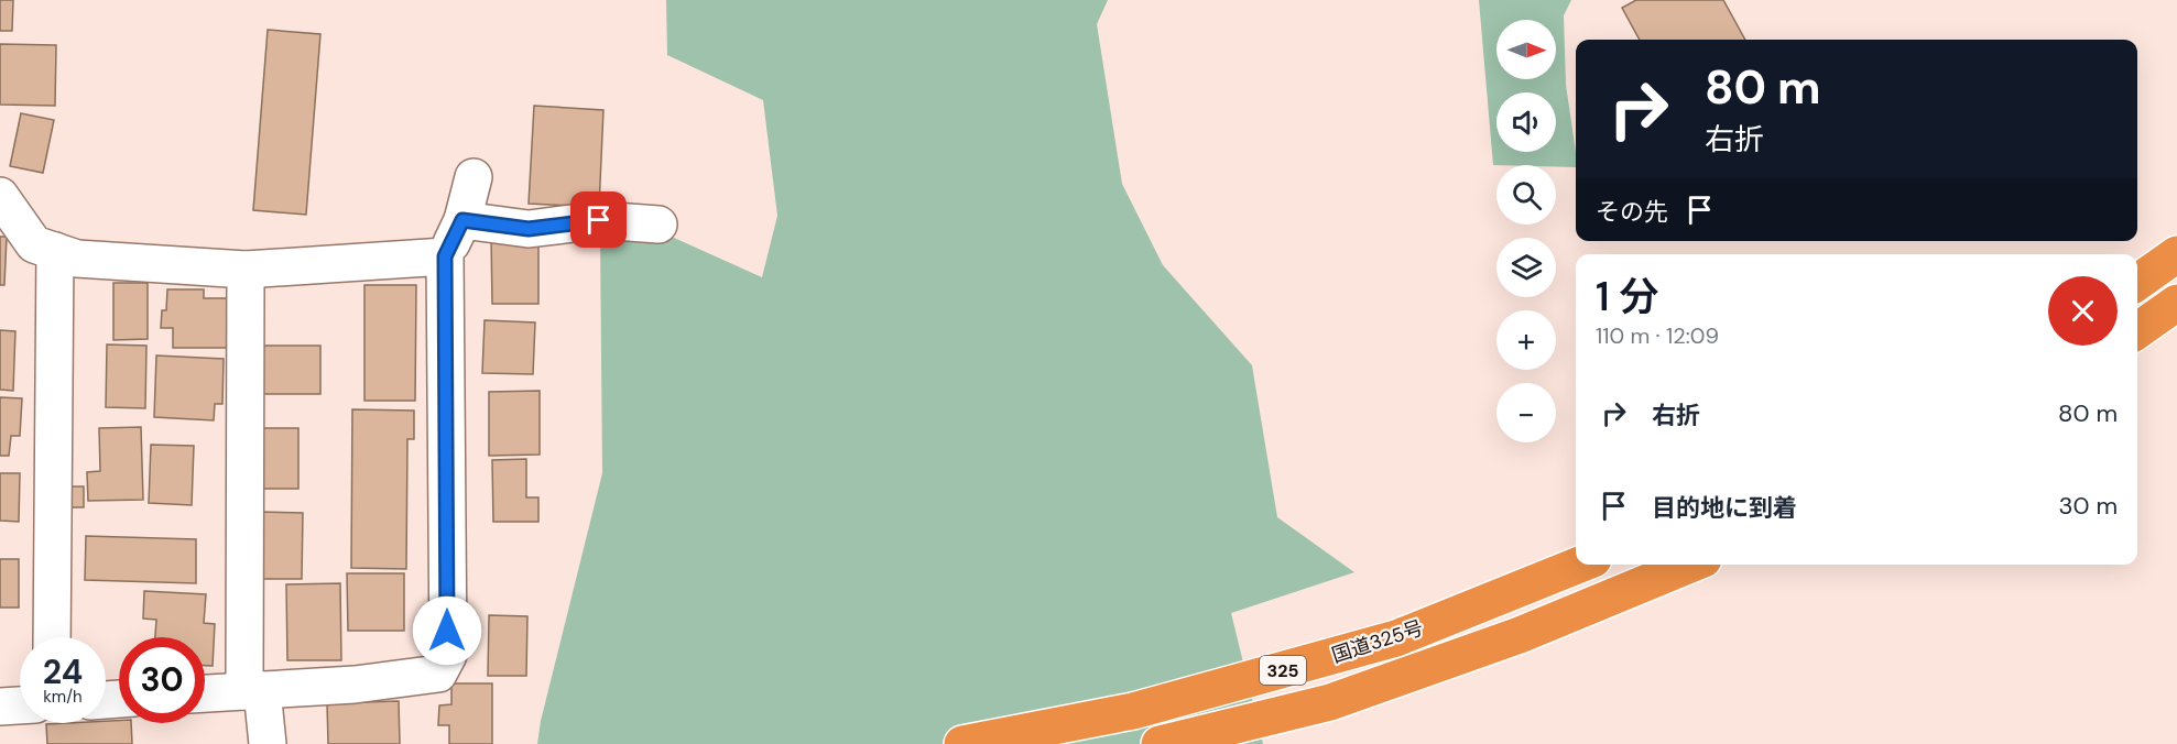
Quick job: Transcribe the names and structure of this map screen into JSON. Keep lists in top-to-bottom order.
{
  "streets": {
    "highway": ["国道325号", "325"]
  },
  "north": "right",
  "page": {
    "map_buttons": ["+", "−"],
    "turn": ["80 m", "右折"],
    "then": "その先",
    "heading": ["1 分", "110 m · 12:09"],
    "list": [
      {
        "name": "右折",
        "value": "80 m"
      },
      {
        "name": "目的地に到着",
        "value": "30 m"
      }
    ],
    "speed": "24 km/h",
    "limit": "30"
  }
}
